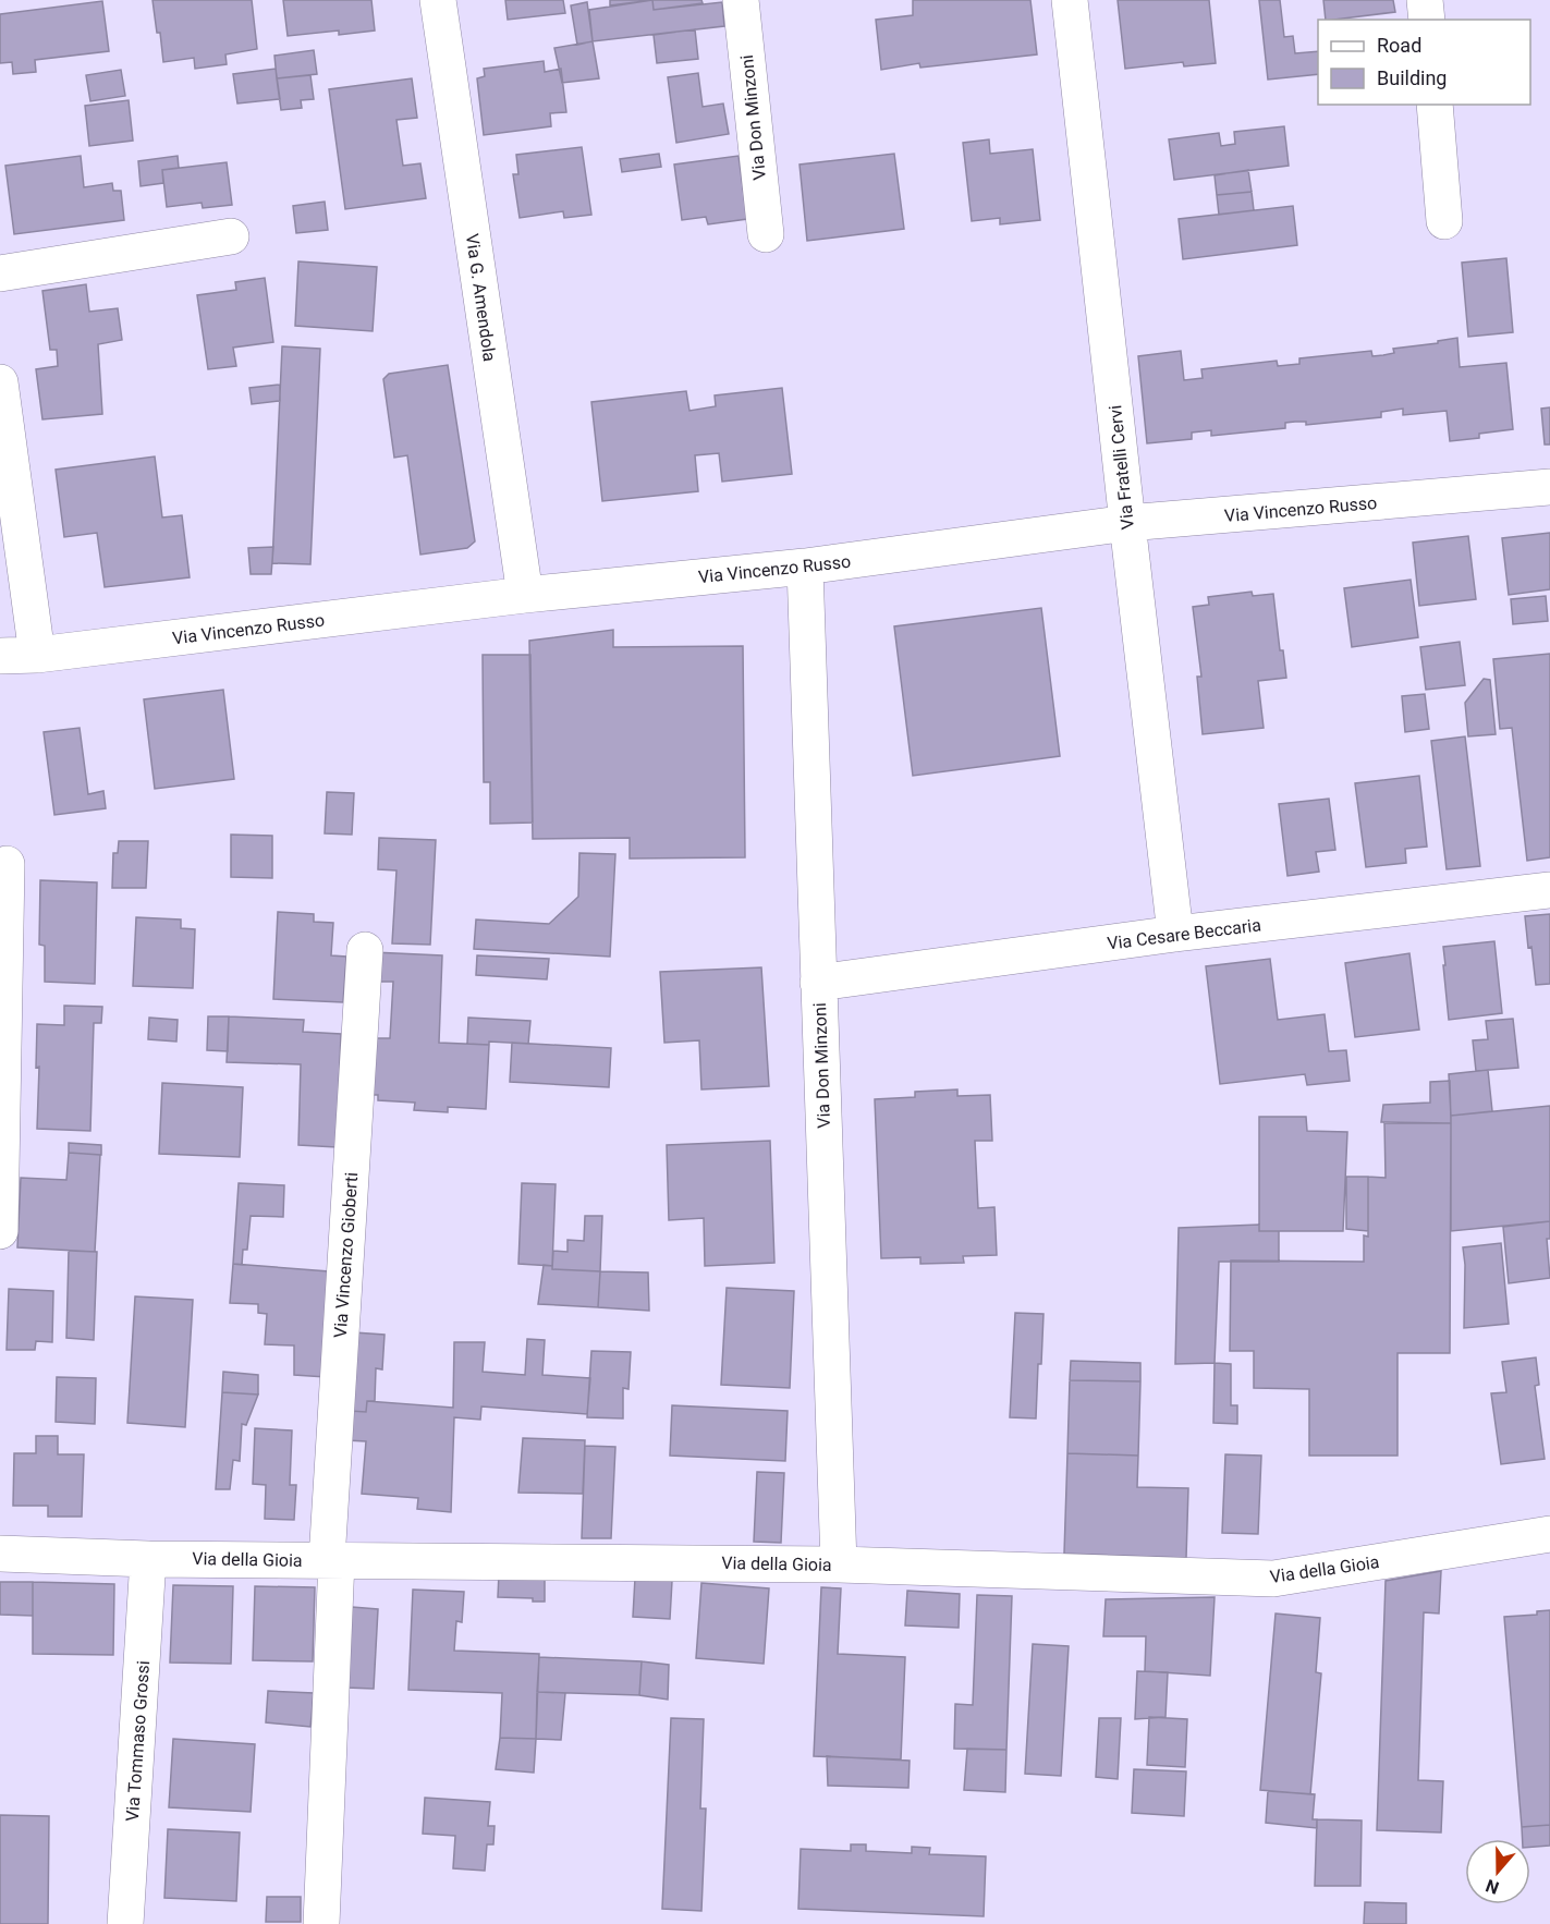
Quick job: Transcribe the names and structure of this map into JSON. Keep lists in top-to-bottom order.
{
  "streets": {
    "street": [
      "Via Don Minzoni",
      "Via G. Amendola",
      "Via Fratelli Cervi",
      "Via Vincenzo Russo",
      "Via Cesare Beccaria",
      "Via Vincenzo Gioberti",
      "Via della Gioia",
      "Via Tommaso Grossi"
    ]
  },
  "crossings": [
    ["Via Don Minzoni", "Via Vincenzo Russo"],
    ["Via Don Minzoni", "Via Cesare Beccaria"],
    ["Via Don Minzoni", "Via della Gioia"],
    ["Via G. Amendola", "Via Vincenzo Russo"],
    ["Via Fratelli Cervi", "Via Vincenzo Russo"],
    ["Via Fratelli Cervi", "Via Cesare Beccaria"],
    ["Via Vincenzo Gioberti", "Via della Gioia"],
    ["Via della Gioia", "Via Tommaso Grossi"]
  ],
  "legend": ["Road", "Building"],
  "north": "bottom"
}
